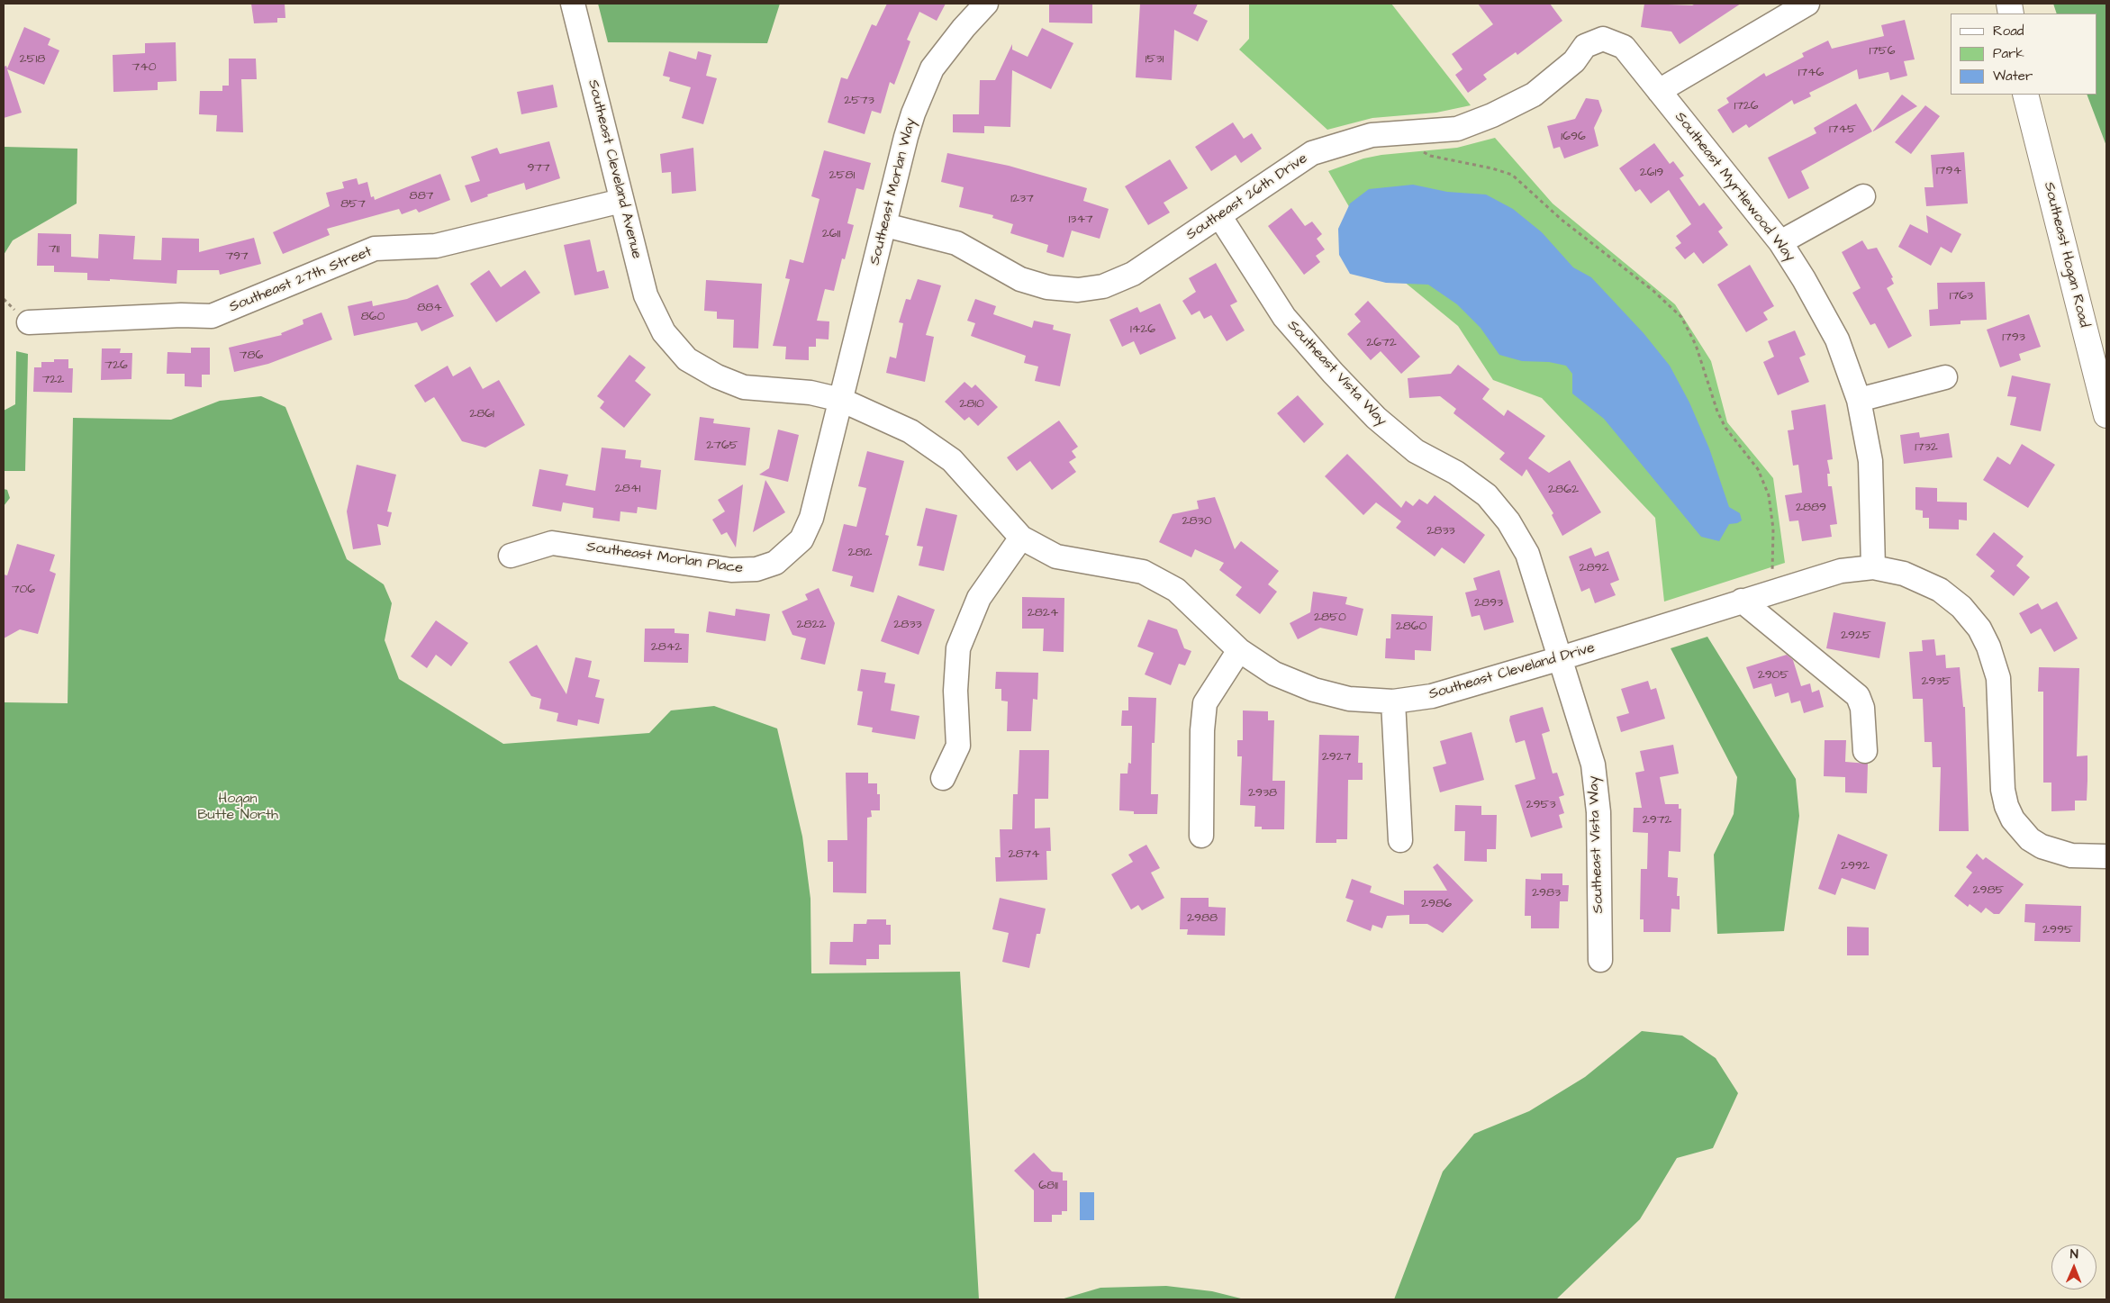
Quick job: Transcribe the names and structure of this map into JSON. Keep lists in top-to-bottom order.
{
  "streets": {
    "main road": ["Southeast Hogan Road"],
    "street": [
      "Southeast Cleveland Avenue",
      "Southeast Myrtlewood Way",
      "Southeast Morlan Way",
      "Southeast 26th Drive",
      "Southeast 27th Street",
      "Southeast Vista Way",
      "Southeast Morlan Place",
      "Southeast Cleveland Drive"
    ]
  },
  "crossings": [
    ["Southeast Cleveland Avenue", "Southeast 27th Street"],
    ["Southeast Cleveland Avenue", "Southeast Cleveland Drive"],
    ["Southeast Myrtlewood Way", "Southeast 26th Drive"],
    ["Southeast Myrtlewood Way", "Southeast Cleveland Drive"],
    ["Southeast Morlan Way", "Southeast 26th Drive"],
    ["Southeast Morlan Way", "Southeast Morlan Place"],
    ["Southeast Morlan Way", "Southeast Cleveland Drive"],
    ["Southeast 26th Drive", "Southeast Vista Way"],
    ["Southeast Vista Way", "Southeast Cleveland Drive"],
    ["Southeast Morlan Place", "Southeast Cleveland Drive"]
  ],
  "parks": ["Hogan Butte North"],
  "house_numbers": [
    "1756",
    "2518",
    "1531",
    "740",
    "1746",
    "2573",
    "1726",
    "1745",
    "1696",
    "977",
    "1794",
    "2619",
    "2581",
    "887",
    "1237",
    "857",
    "1347",
    "2611",
    "711",
    "797",
    "1763",
    "884",
    "860",
    "1426",
    "1793",
    "2672",
    "786",
    "726",
    "722",
    "2810",
    "2861",
    "2765",
    "1732",
    "2841",
    "2862",
    "2889",
    "2830",
    "2833",
    "2812",
    "2892",
    "706",
    "2893",
    "2824",
    "2850",
    "2822",
    "2833",
    "2860",
    "2925",
    "2842",
    "2905",
    "2935",
    "2927",
    "2938",
    "2953",
    "2972",
    "2874",
    "2992",
    "2985",
    "2983",
    "2986",
    "2988",
    "2995",
    "6811"
  ],
  "legend": ["Road", "Park", "Water"],
  "north": "top"
}
